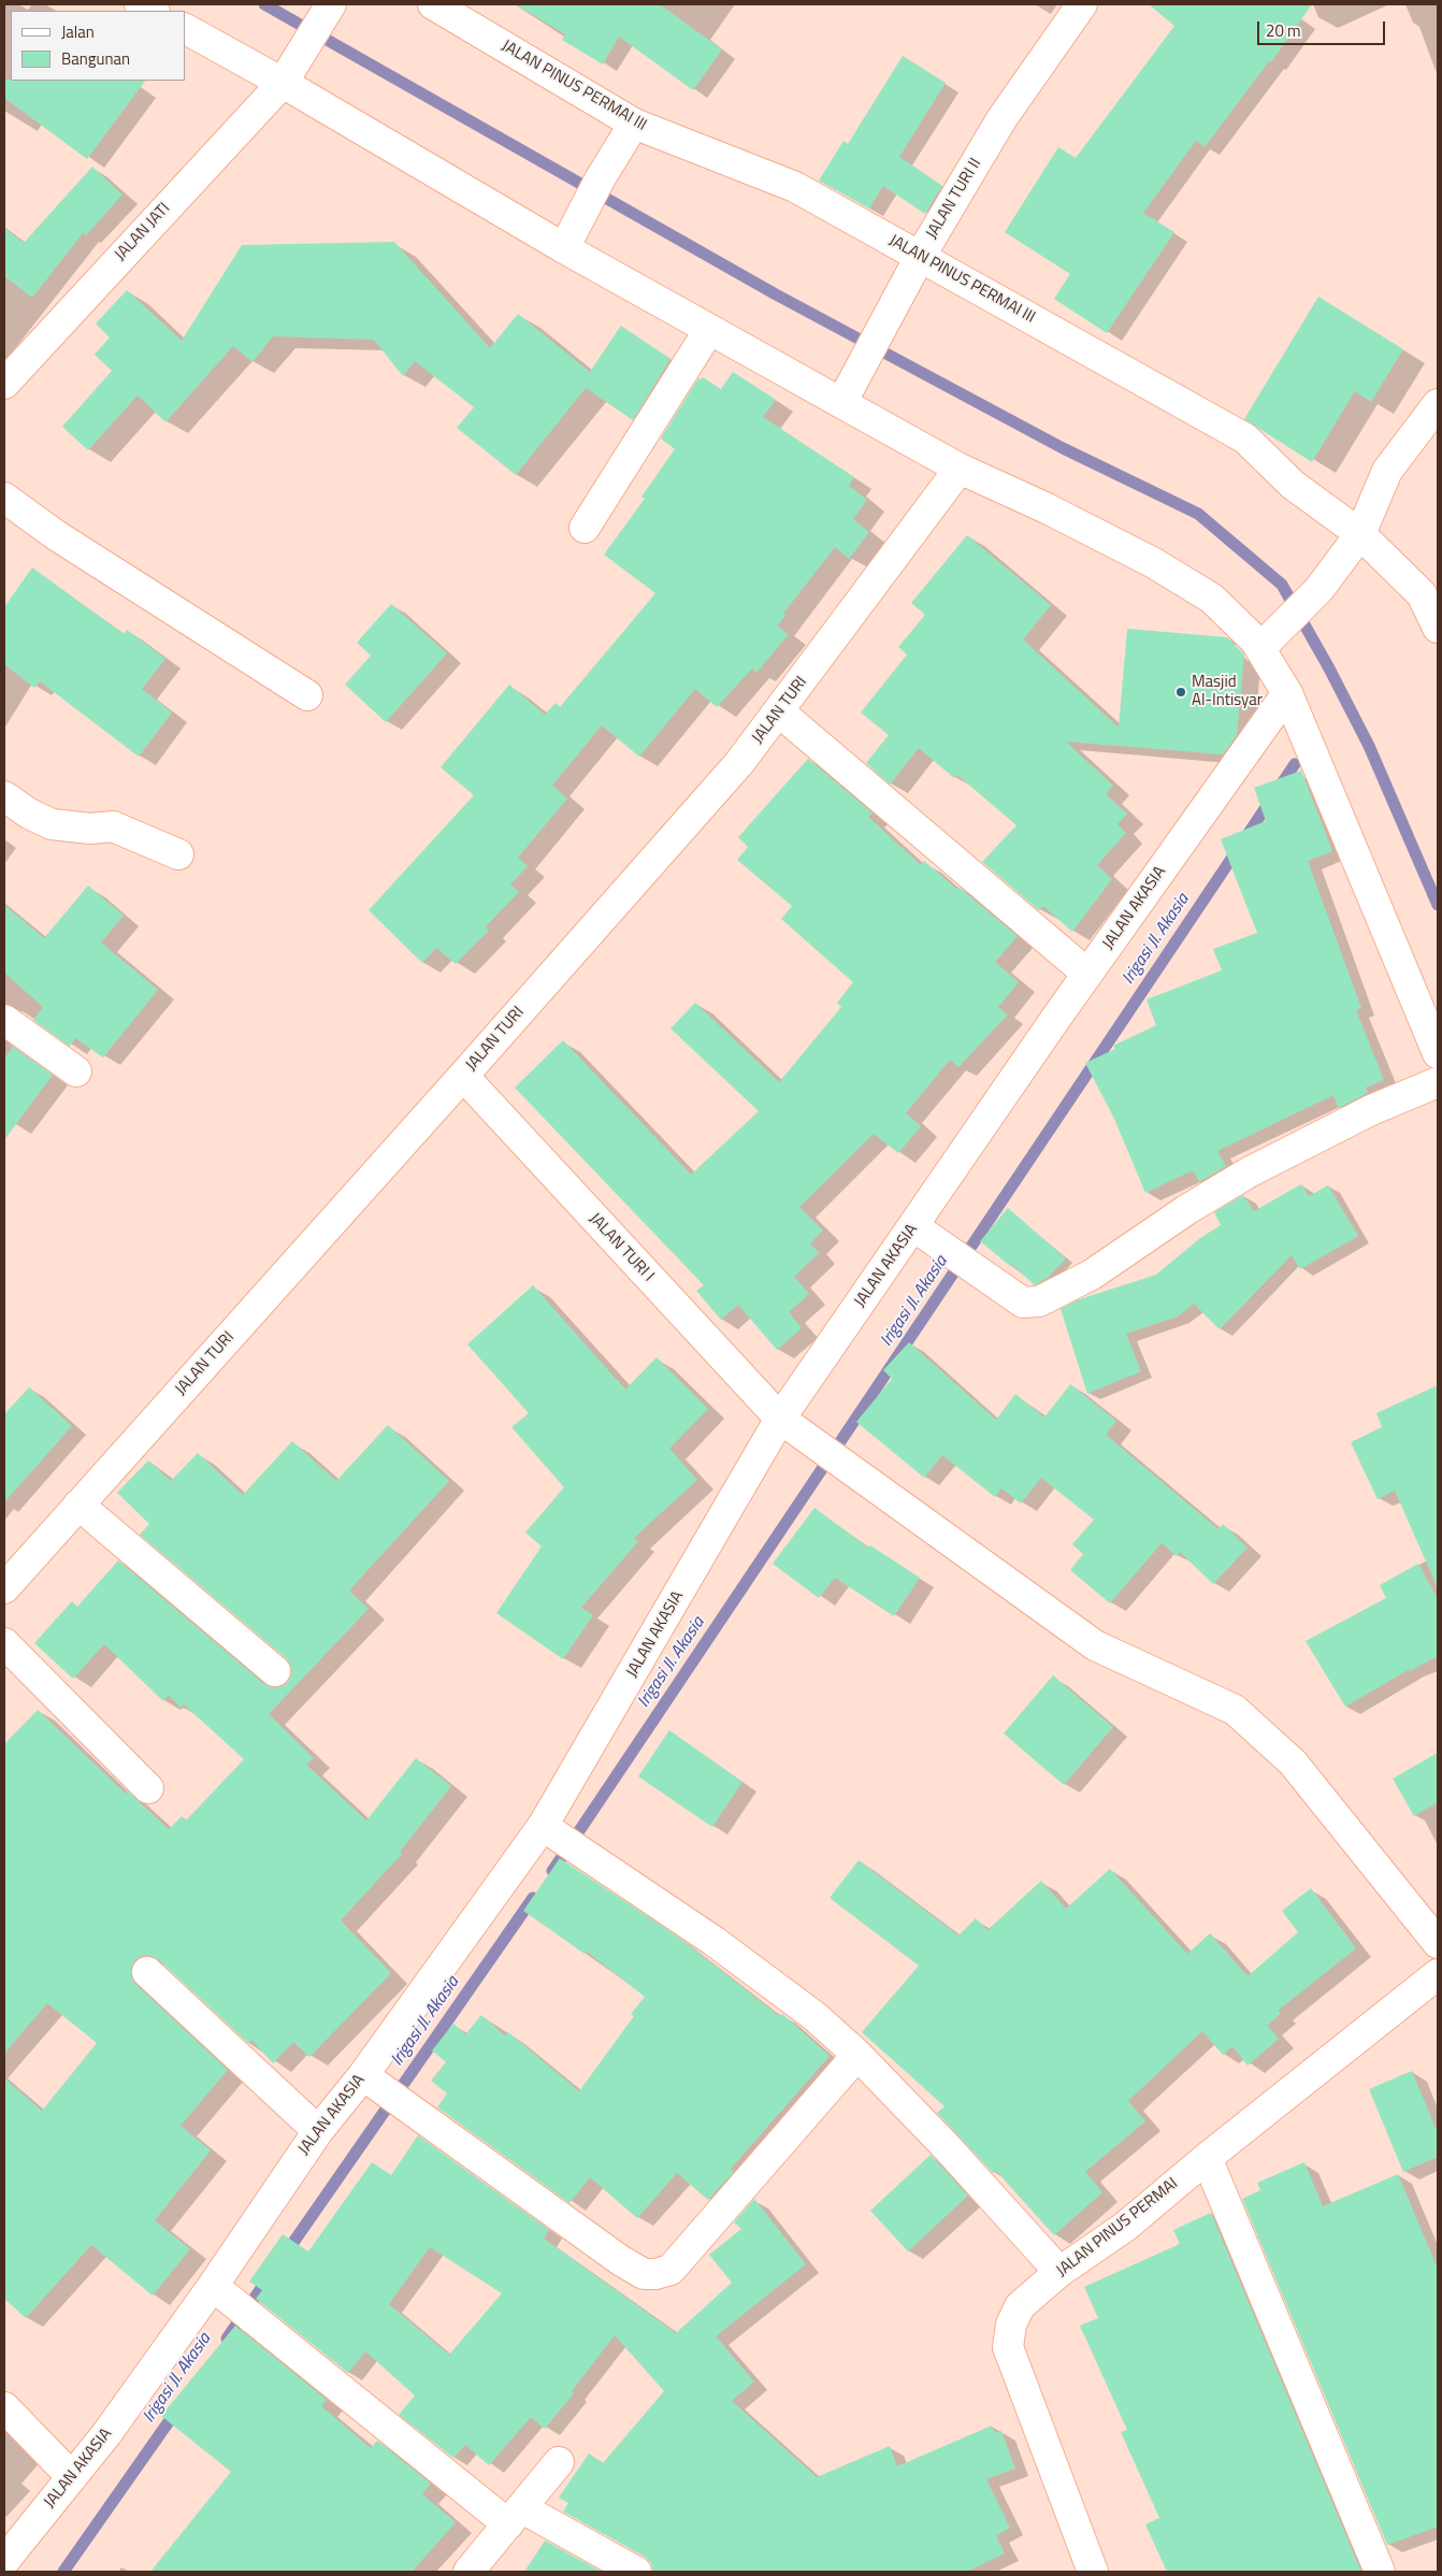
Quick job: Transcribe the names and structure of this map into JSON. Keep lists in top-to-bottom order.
{
  "streets": {
    "street": [
      "JALAN PINUS PERMAI III",
      "JALAN TURI II",
      "JALAN JATI",
      "JALAN TURI",
      "JALAN AKASIA",
      "JALAN TURI I",
      "JALAN PINUS PERMAI"
    ]
  },
  "crossings": [
    ["JALAN PINUS PERMAI III", "JALAN TURI II"],
    ["JALAN TURI", "JALAN TURI I"],
    ["JALAN AKASIA", "JALAN TURI I"]
  ],
  "water": ["Irigasi Jl. Akasia"],
  "places": ["Masjid Al-Intisyar"],
  "legend": ["Jalan", "Bangunan"],
  "scale_bar": "20 m"
}
